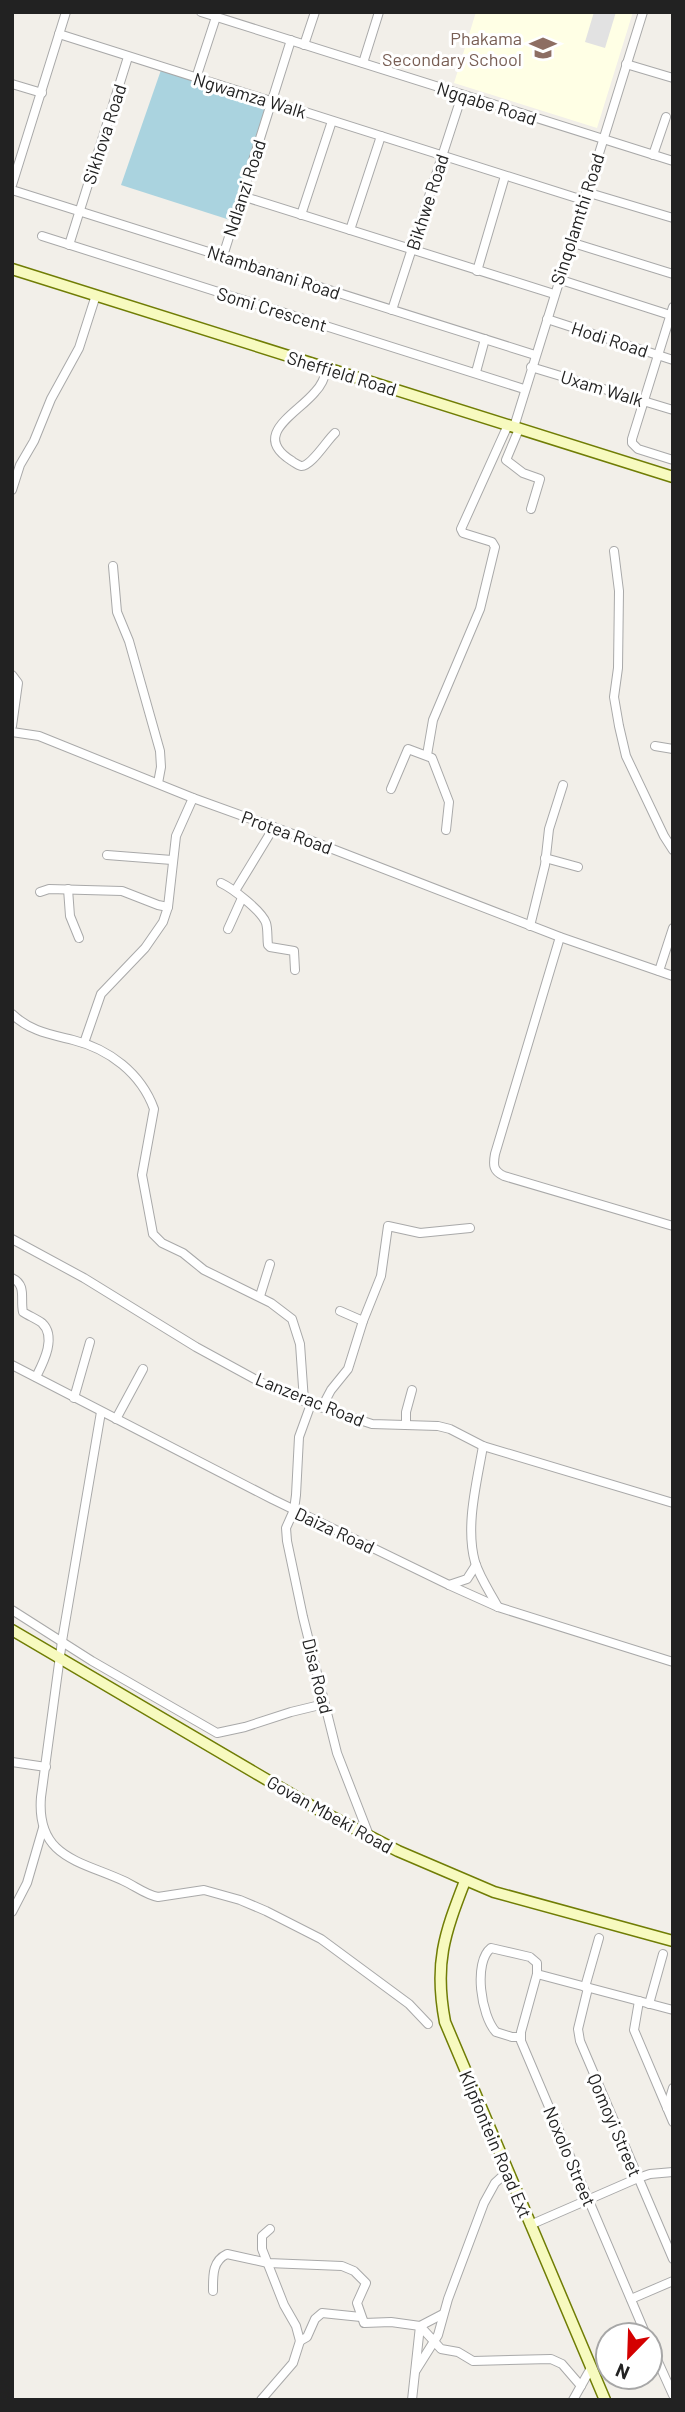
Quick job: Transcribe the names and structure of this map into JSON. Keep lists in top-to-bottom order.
{
  "streets": {
    "street": [
      "Ngwamza Walk",
      "Ngqabe Road",
      "Sikhova Road",
      "Ndlanzi Road",
      "Bikhwe Road",
      "Sinqolamthi Road",
      "Ntambanani Road",
      "Somi Crescent",
      "Hodi Road",
      "Sheffield Road",
      "Uxam Walk",
      "Protea Road",
      "Lanzerac Road",
      "Daiza Road",
      "Disa Road",
      "Govan Mbeki Road",
      "Qomoyi Street",
      "Klipfontein Road Ext",
      "Noxolo Street"
    ]
  },
  "crossings": [
    ["Ngwamza Walk", "Sikhova Road"],
    ["Ngwamza Walk", "Ndlanzi Road"],
    ["Ngwamza Walk", "Bikhwe Road"],
    ["Ngwamza Walk", "Sinqolamthi Road"],
    ["Ngqabe Road", "Ndlanzi Road"],
    ["Ngqabe Road", "Bikhwe Road"],
    ["Ngqabe Road", "Sinqolamthi Road"],
    ["Sikhova Road", "Ntambanani Road"],
    ["Ndlanzi Road", "Ntambanani Road"],
    ["Bikhwe Road", "Ntambanani Road"],
    ["Sinqolamthi Road", "Ntambanani Road"],
    ["Sinqolamthi Road", "Somi Crescent"],
    ["Sinqolamthi Road", "Hodi Road"],
    ["Sinqolamthi Road", "Sheffield Road"],
    ["Sinqolamthi Road", "Uxam Walk"],
    ["Lanzerac Road", "Disa Road"],
    ["Daiza Road", "Disa Road"],
    ["Disa Road", "Govan Mbeki Road"],
    ["Govan Mbeki Road", "Klipfontein Road Ext"]
  ],
  "places": {
    "school or university": ["Phakama Secondary School"]
  },
  "north": "bottom left"
}
